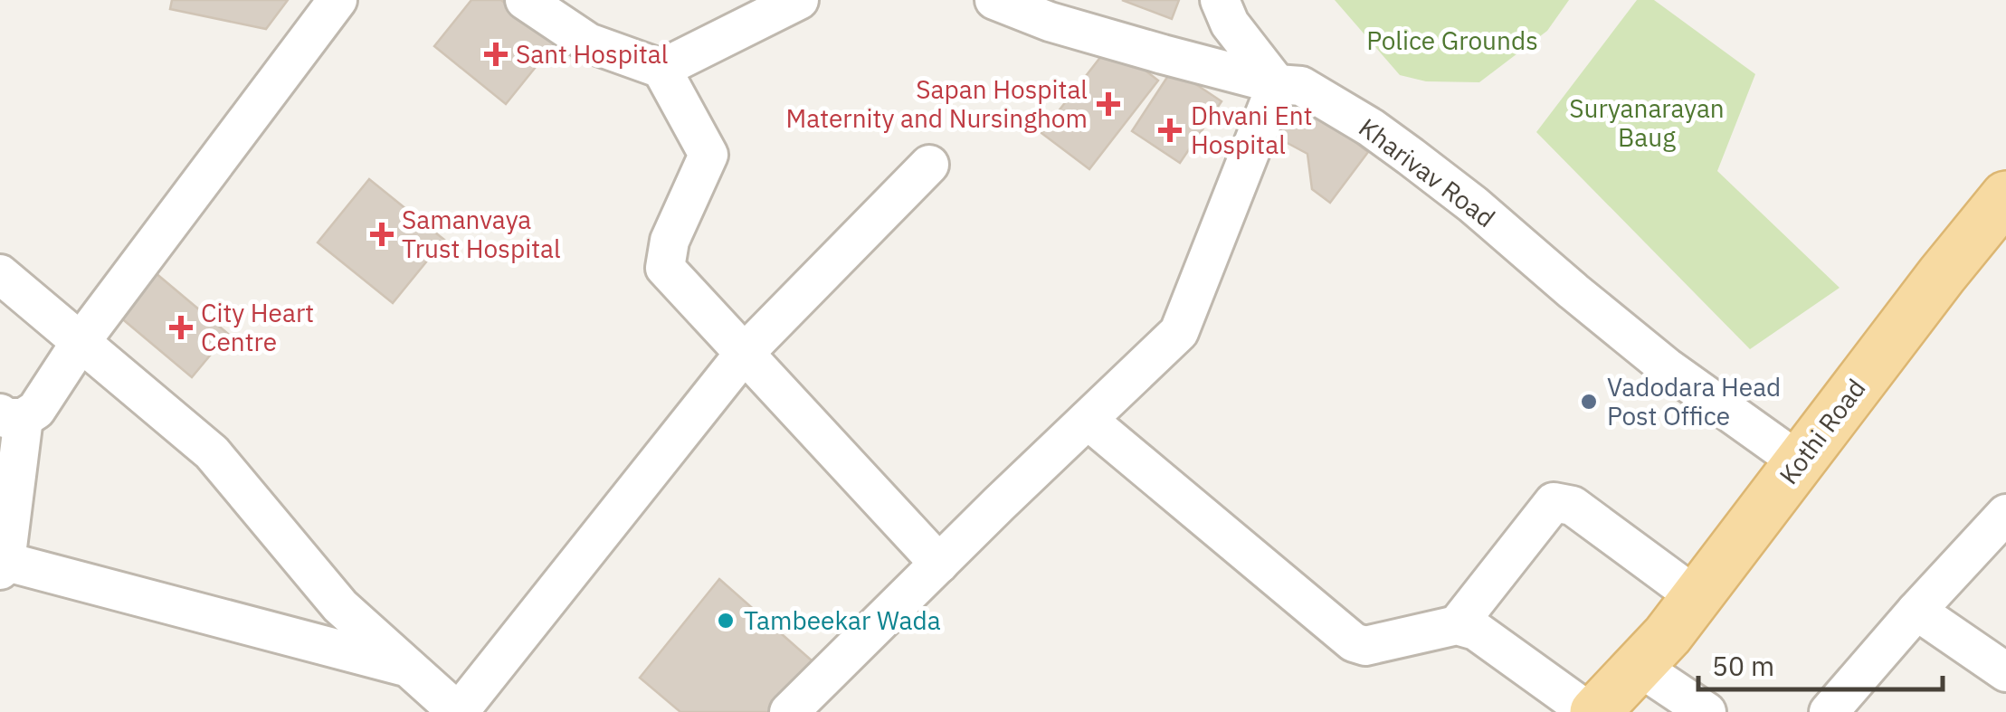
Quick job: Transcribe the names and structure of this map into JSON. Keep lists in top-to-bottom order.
{
  "streets": {
    "main road": ["Kothi Road"],
    "street": ["Kharivav Road"]
  },
  "crossings": [
    ["Kharivav Road", "Kothi Road"]
  ],
  "parks": ["Police Grounds", "Suryanarayan Baug"],
  "places": {
    "health": [
      "Sant Hospital",
      "Sapan Hospital Maternity and Nursinghom",
      "Dhvani Ent Hospital",
      "Samanvaya Trust Hospital",
      "City Heart Centre"
    ],
    "other": ["Vadodara Head Post Office", "Tambeekar Wada"]
  },
  "scale_bar": "50 m"
}
